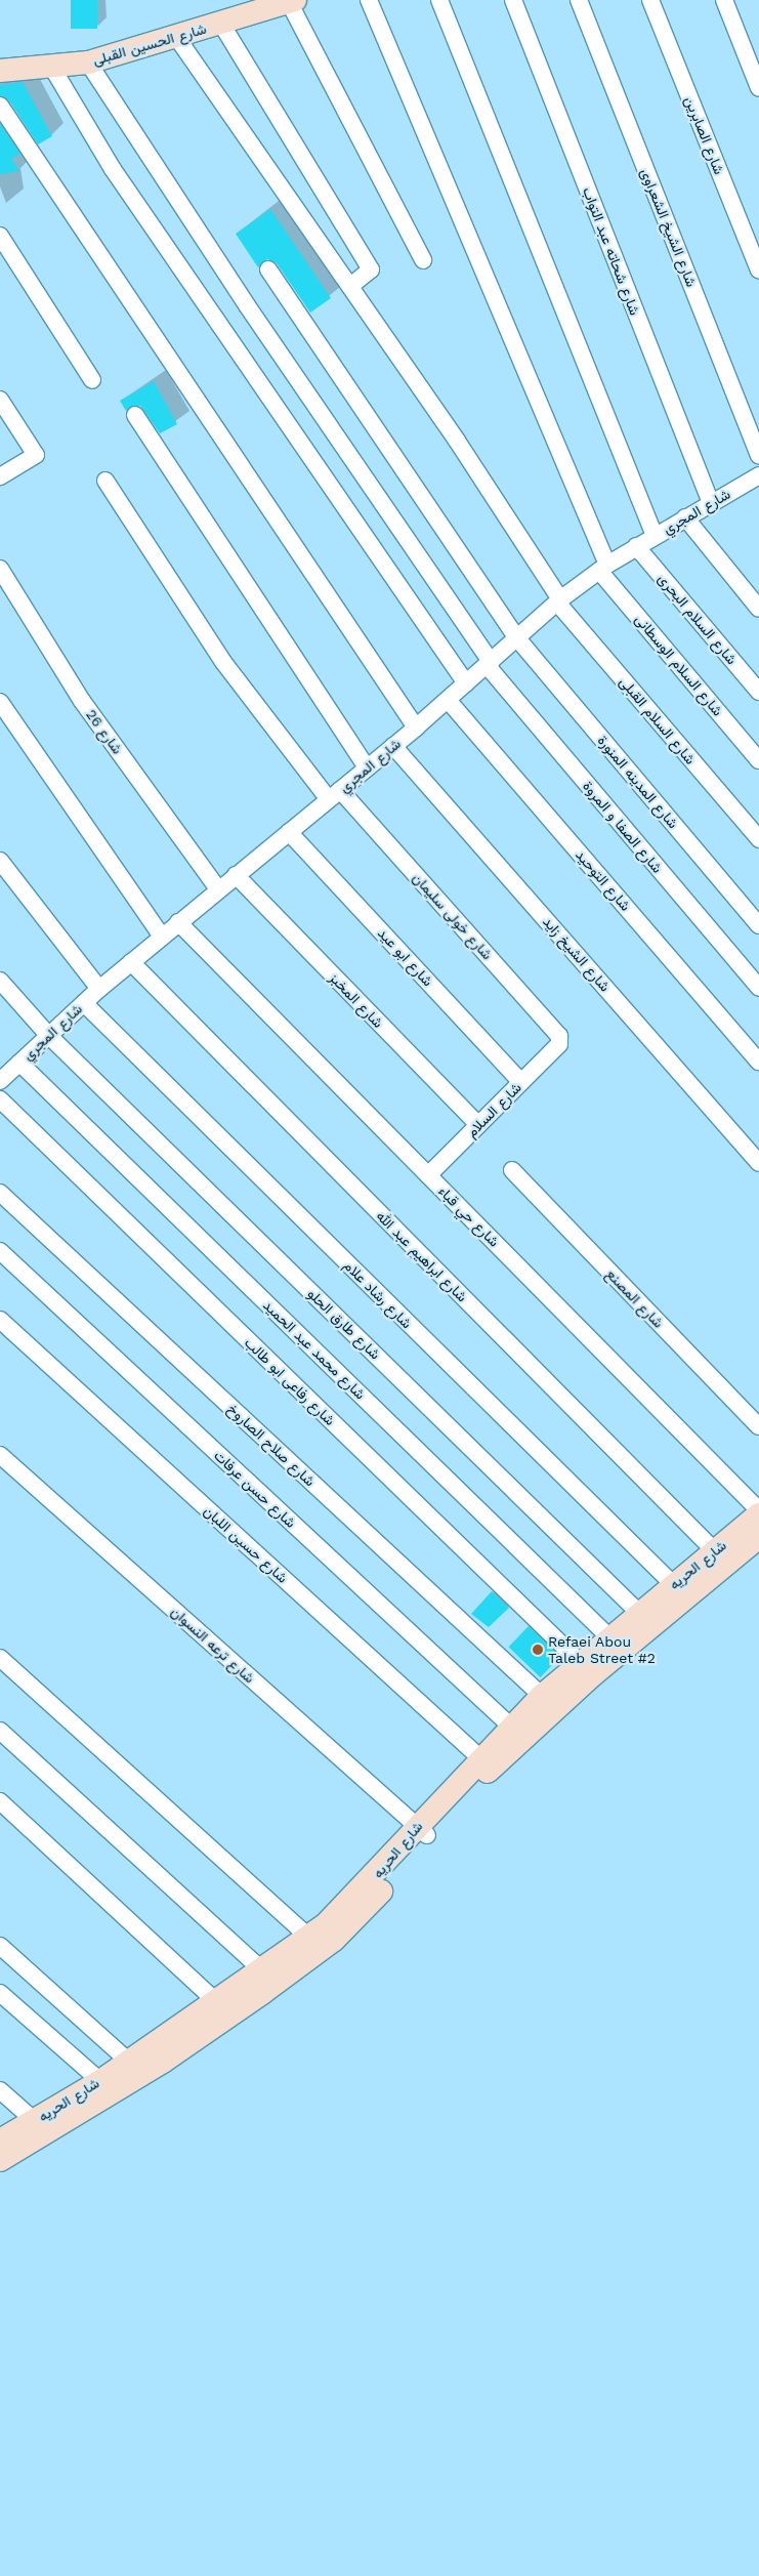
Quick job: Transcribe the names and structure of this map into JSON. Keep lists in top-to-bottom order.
{
  "streets": {
    "main road": ["شارع الحسين القبلى", "شارع الحريه"],
    "street": [
      "شارع الصابرين",
      "شارع الشيخ الشعراوى",
      "شارع شحاته عبد التواب",
      "شارع المجري",
      "شارع السلام البحرى",
      "شارع السلام الوسطانى",
      "شارع السلام القبلى",
      "شارع 26",
      "شارع المدينه المنورة",
      "شارع الصفا و المروة",
      "شارع التوحيد",
      "شارع خولى سليمان",
      "شارع الشيخ زايد",
      "شارع ابو عيد",
      "شارع المخبز",
      "شارع السلام",
      "شارع حي قباء",
      "شارع ابراهيم عبد الله",
      "شارع رشاد علام",
      "شارع المصنع",
      "شارع طارق الحلو",
      "شارع محمد عبد الحميد",
      "شارع رفاعى ابو طالب",
      "شارع صلاح الصاروخ",
      "شارع حسن عرفات",
      "شارع حسين اللبان",
      "شارع ترعه النسوان"
    ]
  },
  "crossings": [
    ["شارع الحسين القبلى", "شارع السلام القبلى"],
    ["شارع الحسين القبلى", "شارع الصفا و المروة"],
    ["شارع شحاته عبد التواب", "شارع المجري"],
    ["شارع المجري", "شارع السلام البحرى"],
    ["شارع المجري", "شارع السلام الوسطانى"],
    ["شارع المجري", "شارع السلام القبلى"],
    ["شارع المجري", "شارع 26"],
    ["شارع المجري", "شارع المدينه المنورة"],
    ["شارع المجري", "شارع الصفا و المروة"],
    ["شارع المجري", "شارع التوحيد"],
    ["شارع المجري", "شارع خولى سليمان"],
    ["شارع المجري", "شارع الشيخ زايد"],
    ["شارع المجري", "شارع ابو عيد"],
    ["شارع المجري", "شارع المخبز"],
    ["شارع المجري", "شارع حي قباء"],
    ["شارع المجري", "شارع ابراهيم عبد الله"],
    ["شارع المجري", "شارع رشاد علام"],
    ["شارع المجري", "شارع طارق الحلو"],
    ["شارع المجري", "شارع محمد عبد الحميد"],
    ["شارع خولى سليمان", "شارع السلام"],
    ["شارع ابو عيد", "شارع السلام"],
    ["شارع المخبز", "شارع السلام"],
    ["شارع السلام", "شارع حي قباء"],
    ["شارع حي قباء", "شارع الحريه"],
    ["شارع ابراهيم عبد الله", "شارع الحريه"],
    ["شارع رشاد علام", "شارع الحريه"],
    ["شارع طارق الحلو", "شارع الحريه"],
    ["شارع محمد عبد الحميد", "شارع الحريه"],
    ["شارع رفاعى ابو طالب", "شارع الحريه"],
    ["شارع صلاح الصاروخ", "شارع الحريه"],
    ["شارع حسن عرفات", "شارع الحريه"],
    ["شارع حسين اللبان", "شارع الحريه"],
    ["شارع الحريه", "شارع ترعه النسوان"]
  ],
  "places": ["Refaei Abou Taleb Street #2"]
}
